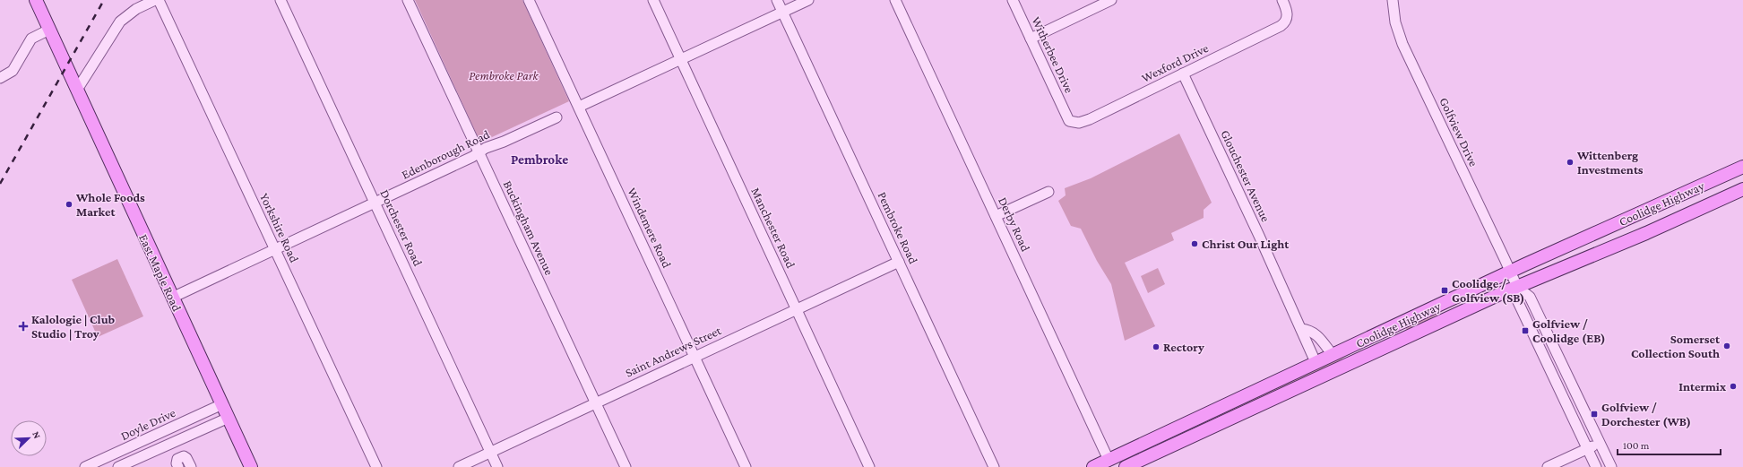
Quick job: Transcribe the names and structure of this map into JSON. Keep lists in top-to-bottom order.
{
  "streets": {
    "main road": ["Coolidge Highway", "East Maple Road"],
    "street": [
      "Witherbee Drive",
      "Wexford Drive",
      "Golfview Drive",
      "Edenborough Road",
      "Glouchester Avenue",
      "Derby Road",
      "Yorkshire Road",
      "Dorchester Road",
      "Buckingham Avenue",
      "Windemere Road",
      "Manchester Road",
      "Pembroke Road",
      "Saint Andrews Street",
      "Doyle Drive"
    ]
  },
  "crossings": [
    ["Witherbee Drive", "Wexford Drive"],
    ["Wexford Drive", "Glouchester Avenue"],
    ["Golfview Drive", "Coolidge Highway"],
    ["Edenborough Road", "Yorkshire Road"],
    ["Edenborough Road", "Dorchester Road"],
    ["Edenborough Road", "Buckingham Avenue"],
    ["Edenborough Road", "East Maple Road"],
    ["Glouchester Avenue", "Coolidge Highway"],
    ["Coolidge Highway", "Derby Road"],
    ["Dorchester Road", "Saint Andrews Street"],
    ["Buckingham Avenue", "Saint Andrews Street"],
    ["Windemere Road", "Saint Andrews Street"],
    ["Manchester Road", "Saint Andrews Street"],
    ["Pembroke Road", "Saint Andrews Street"],
    ["East Maple Road", "Doyle Drive"]
  ],
  "districts": ["Pembroke"],
  "parks": ["Pembroke Park"],
  "places": {
    "other": [
      "Wittenberg Investments",
      "Whole Foods Market",
      "Christ Our Light",
      "Somerset Collection South",
      "Rectory",
      "Intermix"
    ],
    "transit": ["Coolidge / Golfview (SB)", "Golfview / Coolidge (EB)", "Golfview / Dorchester (WB)"],
    "health": ["Kalologie | Club Studio | Troy"]
  },
  "scale_bar": "100 m",
  "north": "top right"
}
